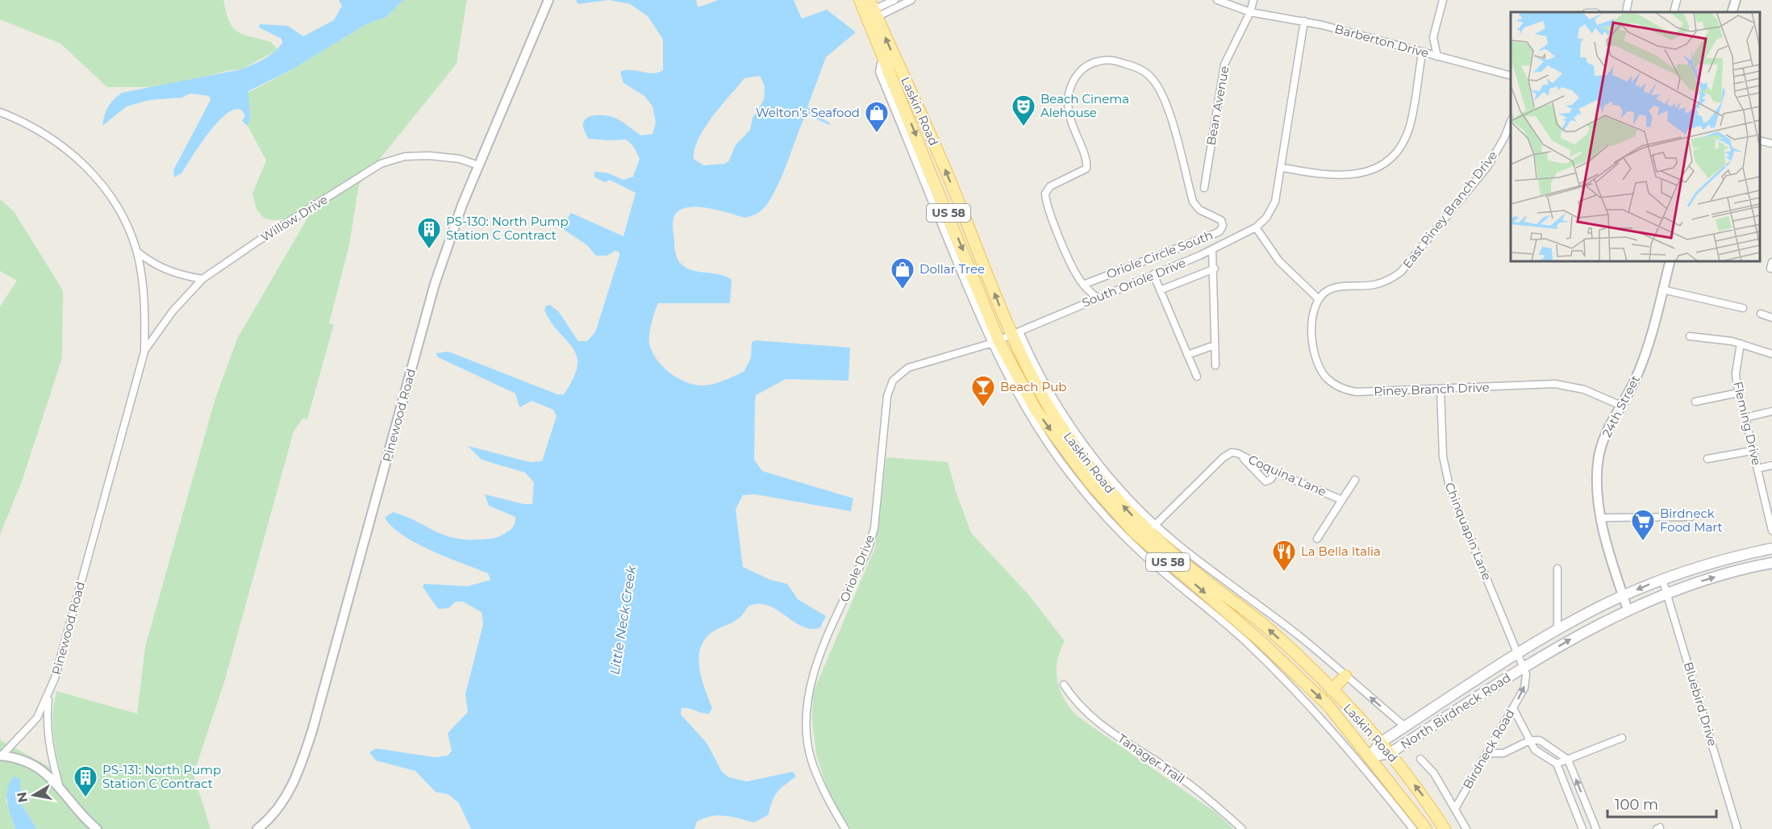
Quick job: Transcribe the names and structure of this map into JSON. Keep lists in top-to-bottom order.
{
  "streets": {
    "main road": ["Laskin Road", "US 58", "North Birdneck Road"],
    "street": [
      "Barberton Drive",
      "Bean Avenue",
      "East Piney Branch Drive",
      "Willow Drive",
      "Oriole Circle South",
      "South Oriole Drive",
      "Piney Branch Drive",
      "24th Street",
      "Pinewood Road",
      "Fleming Drive",
      "Coquina Lane",
      "Chinquapin Lane",
      "Oriole Drive",
      "Bluebird Drive",
      "Birdneck Road",
      "Tanager Trail"
    ]
  },
  "crossings": [
    ["Barberton Drive", "Bean Avenue"],
    ["Barberton Drive", "South Oriole Drive"],
    ["Laskin Road", "South Oriole Drive"],
    ["Laskin Road", "Coquina Lane"],
    ["Laskin Road", "Oriole Drive"],
    ["Laskin Road", "North Birdneck Road"],
    ["East Piney Branch Drive", "Piney Branch Drive"],
    ["Willow Drive", "Pinewood Road"],
    ["Oriole Circle South", "South Oriole Drive"],
    ["South Oriole Drive", "Oriole Drive"],
    ["Piney Branch Drive", "24th Street"],
    ["Piney Branch Drive", "Chinquapin Lane"],
    ["24th Street", "North Birdneck Road"],
    ["Chinquapin Lane", "North Birdneck Road"],
    ["Chinquapin Lane", "Birdneck Road"],
    ["Bluebird Drive", "North Birdneck Road"],
    ["North Birdneck Road", "Birdneck Road"]
  ],
  "water": ["Little Neck Creek"],
  "places": {
    "theatre": ["Beach Cinema Alehouse"],
    "shop": ["Welton’s Seafood", "Dollar Tree"],
    "building": ["PS-130: North Pump Station C Contract", "PS-131: North Pump Station C Contract"],
    "bar": ["Beach Pub"],
    "supermarket": ["Birdneck Food Mart"],
    "restaurant": ["La Bella Italia"]
  },
  "scale_bar": "100 m",
  "north": "left"
}
